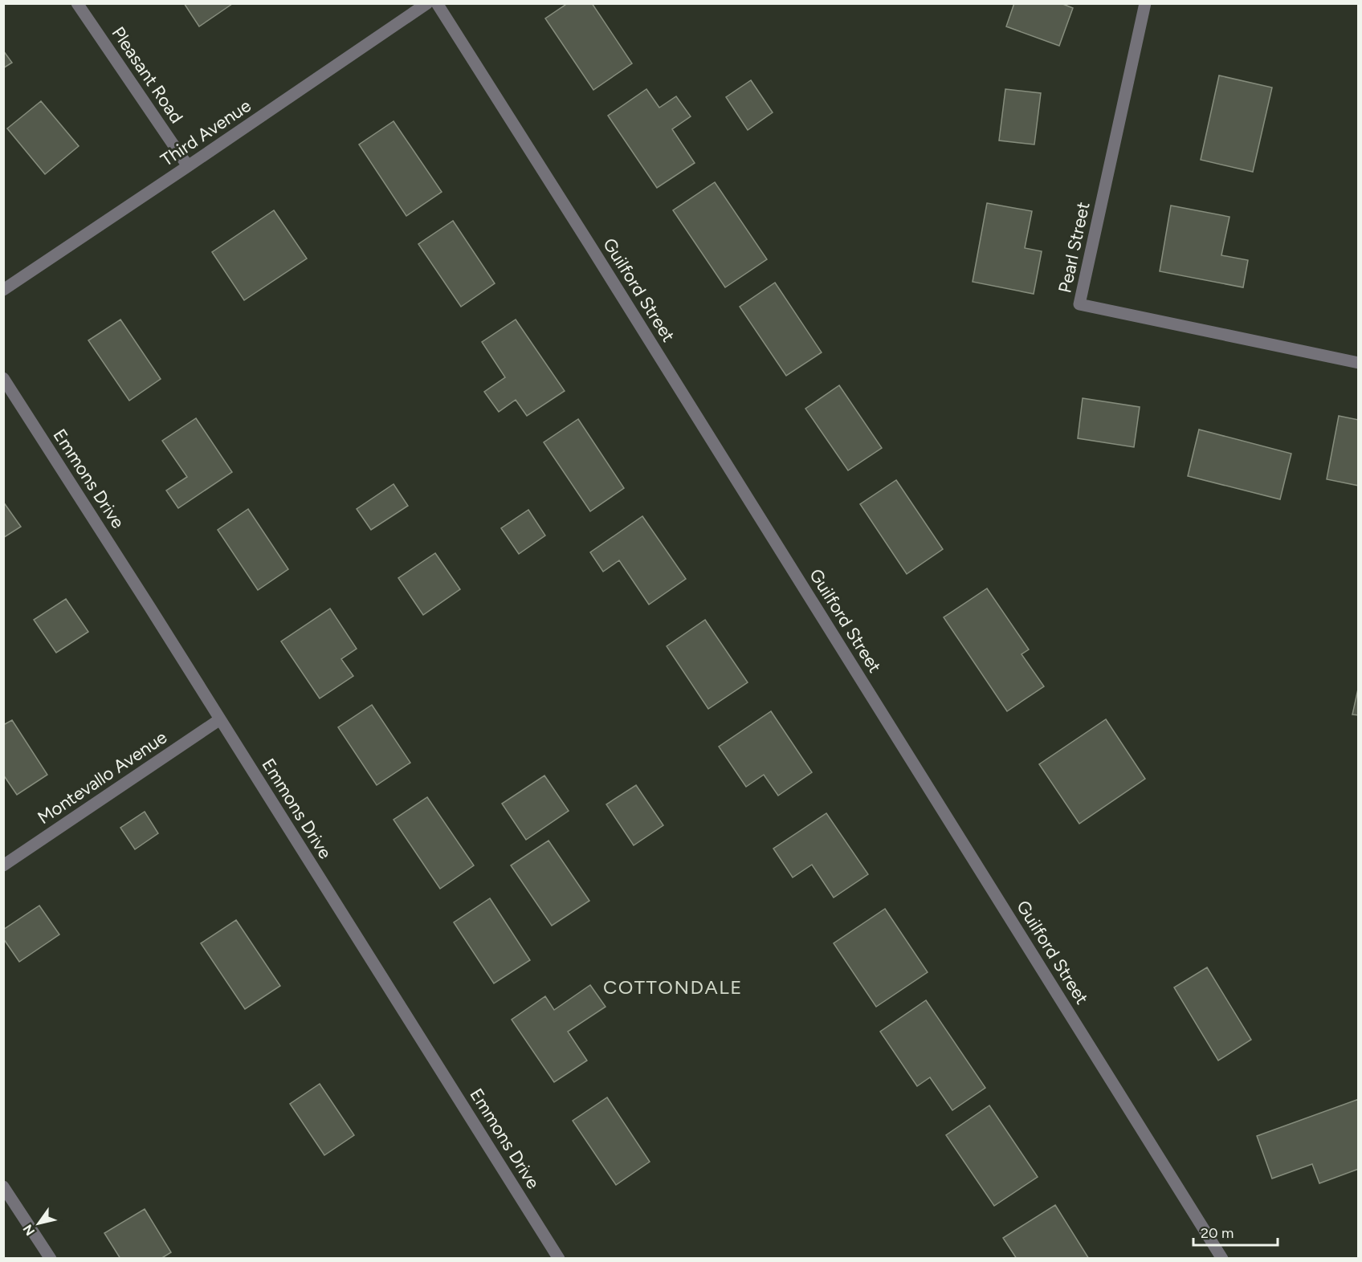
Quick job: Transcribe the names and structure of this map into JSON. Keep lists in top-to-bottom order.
{
  "streets": {
    "street": [
      "Pleasant Road",
      "Third Avenue",
      "Pearl Street",
      "Guilford Street",
      "Emmons Drive",
      "Montevallo Avenue"
    ]
  },
  "crossings": [
    ["Pleasant Road", "Third Avenue"],
    ["Emmons Drive", "Montevallo Avenue"]
  ],
  "districts": ["COTTONDALE"],
  "scale_bar": "20 m",
  "north": "bottom left"
}
